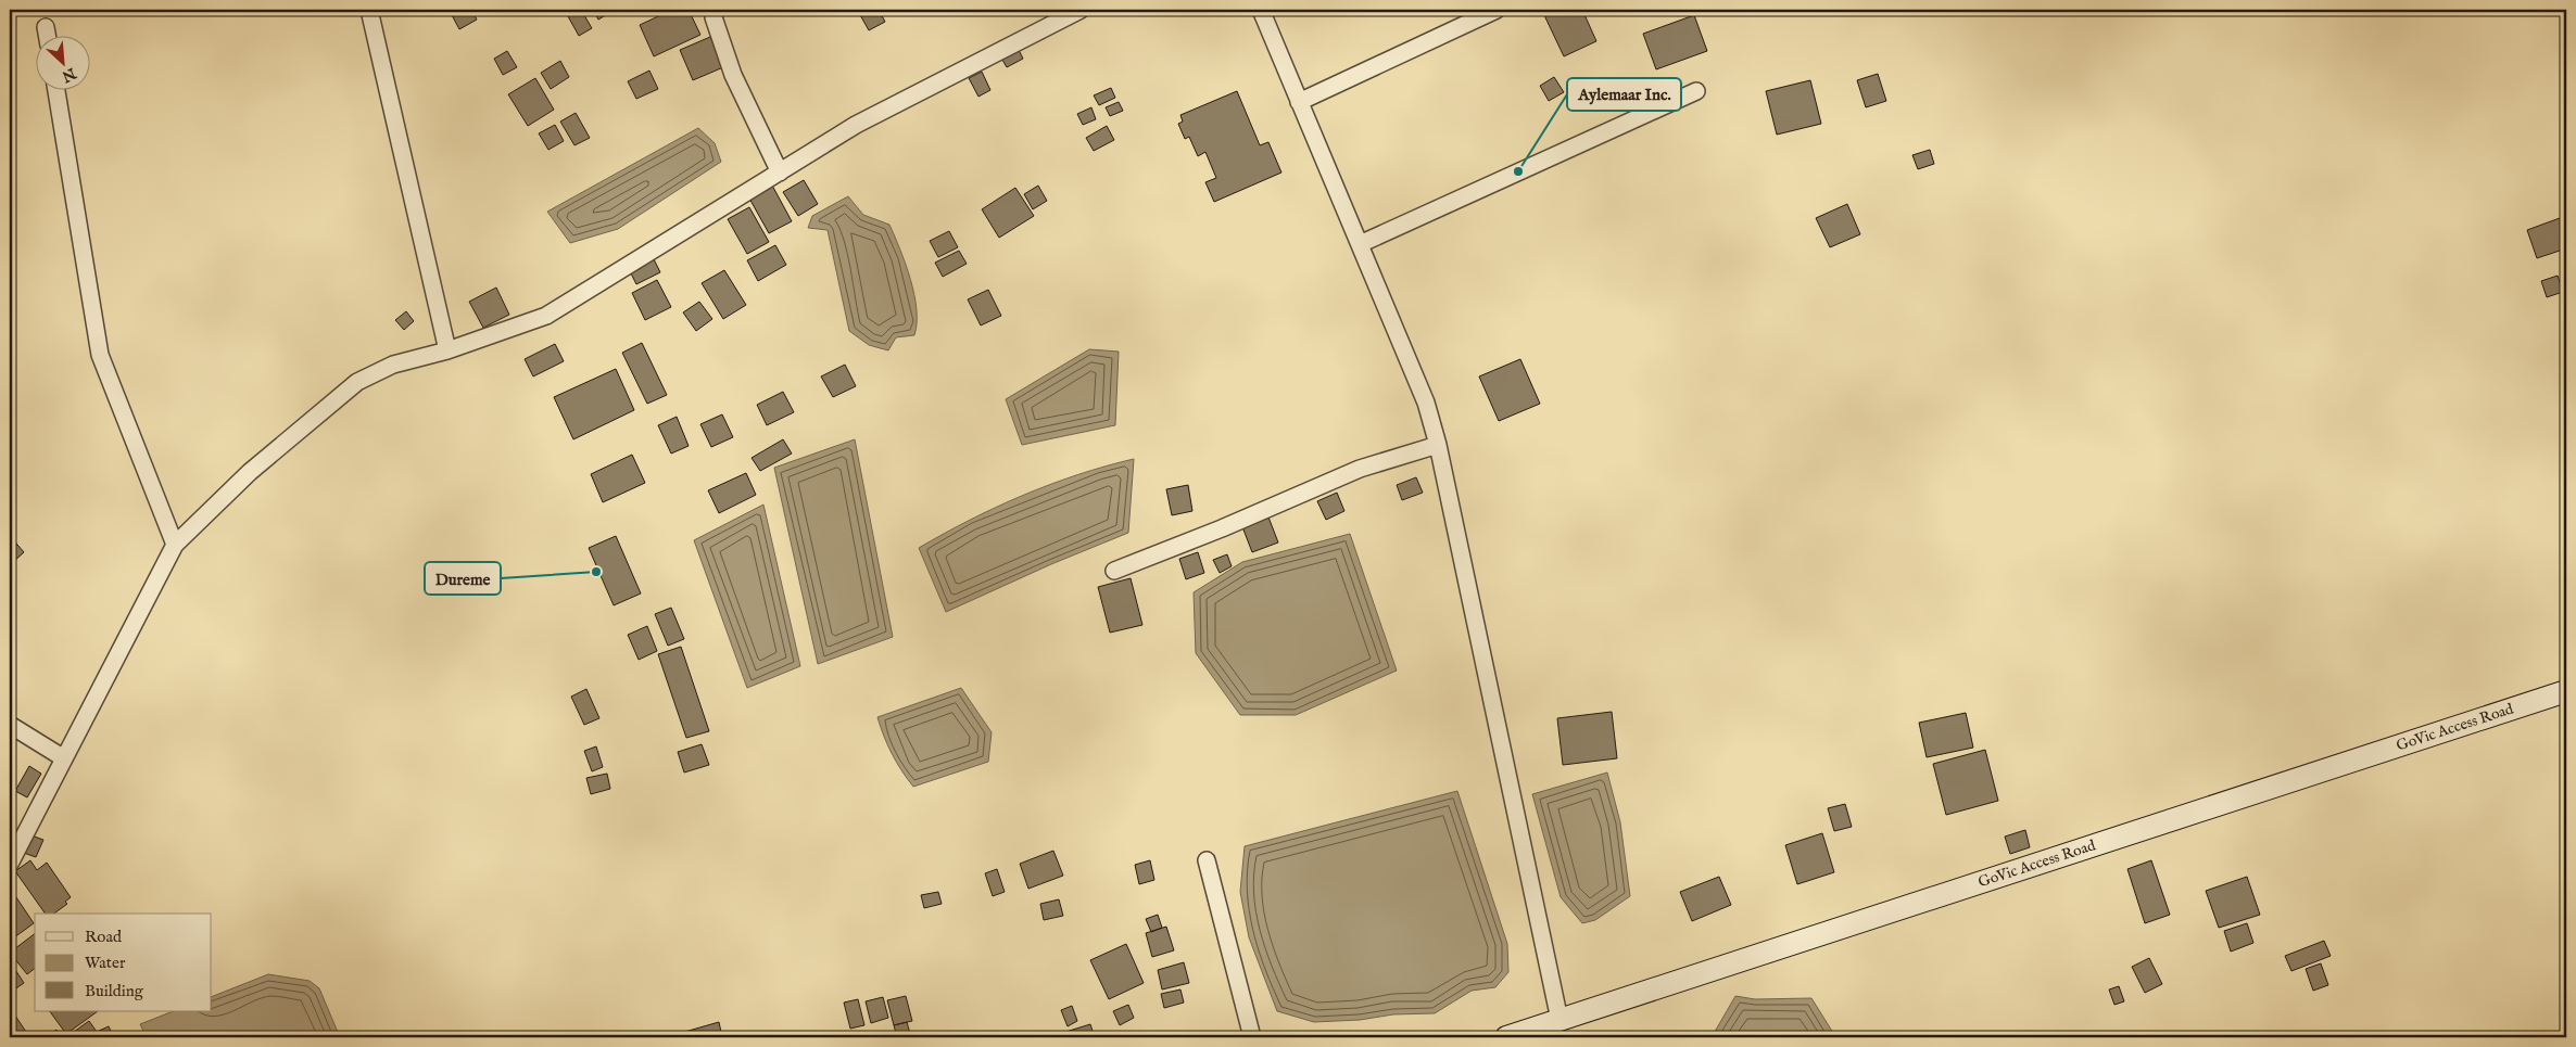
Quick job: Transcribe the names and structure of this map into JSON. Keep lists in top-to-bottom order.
{
  "streets": {
    "main road": ["GoVic Access Road"]
  },
  "places": ["Aylemaar Inc.", "Dureme"],
  "legend": ["Road", "Water", "Building"],
  "north": "bottom right"
}
